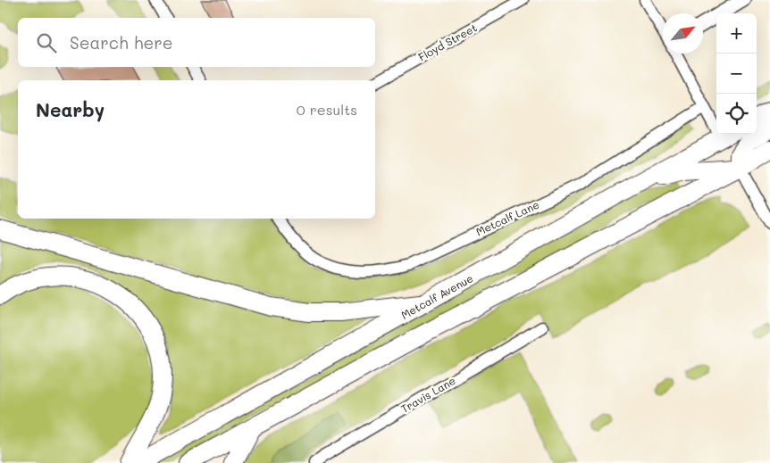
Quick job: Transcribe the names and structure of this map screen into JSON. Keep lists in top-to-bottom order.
{
  "streets": {
    "highway": ["Metcalf Avenue"],
    "street": ["Floyd Street", "Metcalf Lane", "Travis Lane"]
  },
  "north": "top right",
  "page": {
    "map_buttons": ["+", "−"],
    "search": "Search here",
    "heading": ["Nearby", "0 results"]
  }
}
